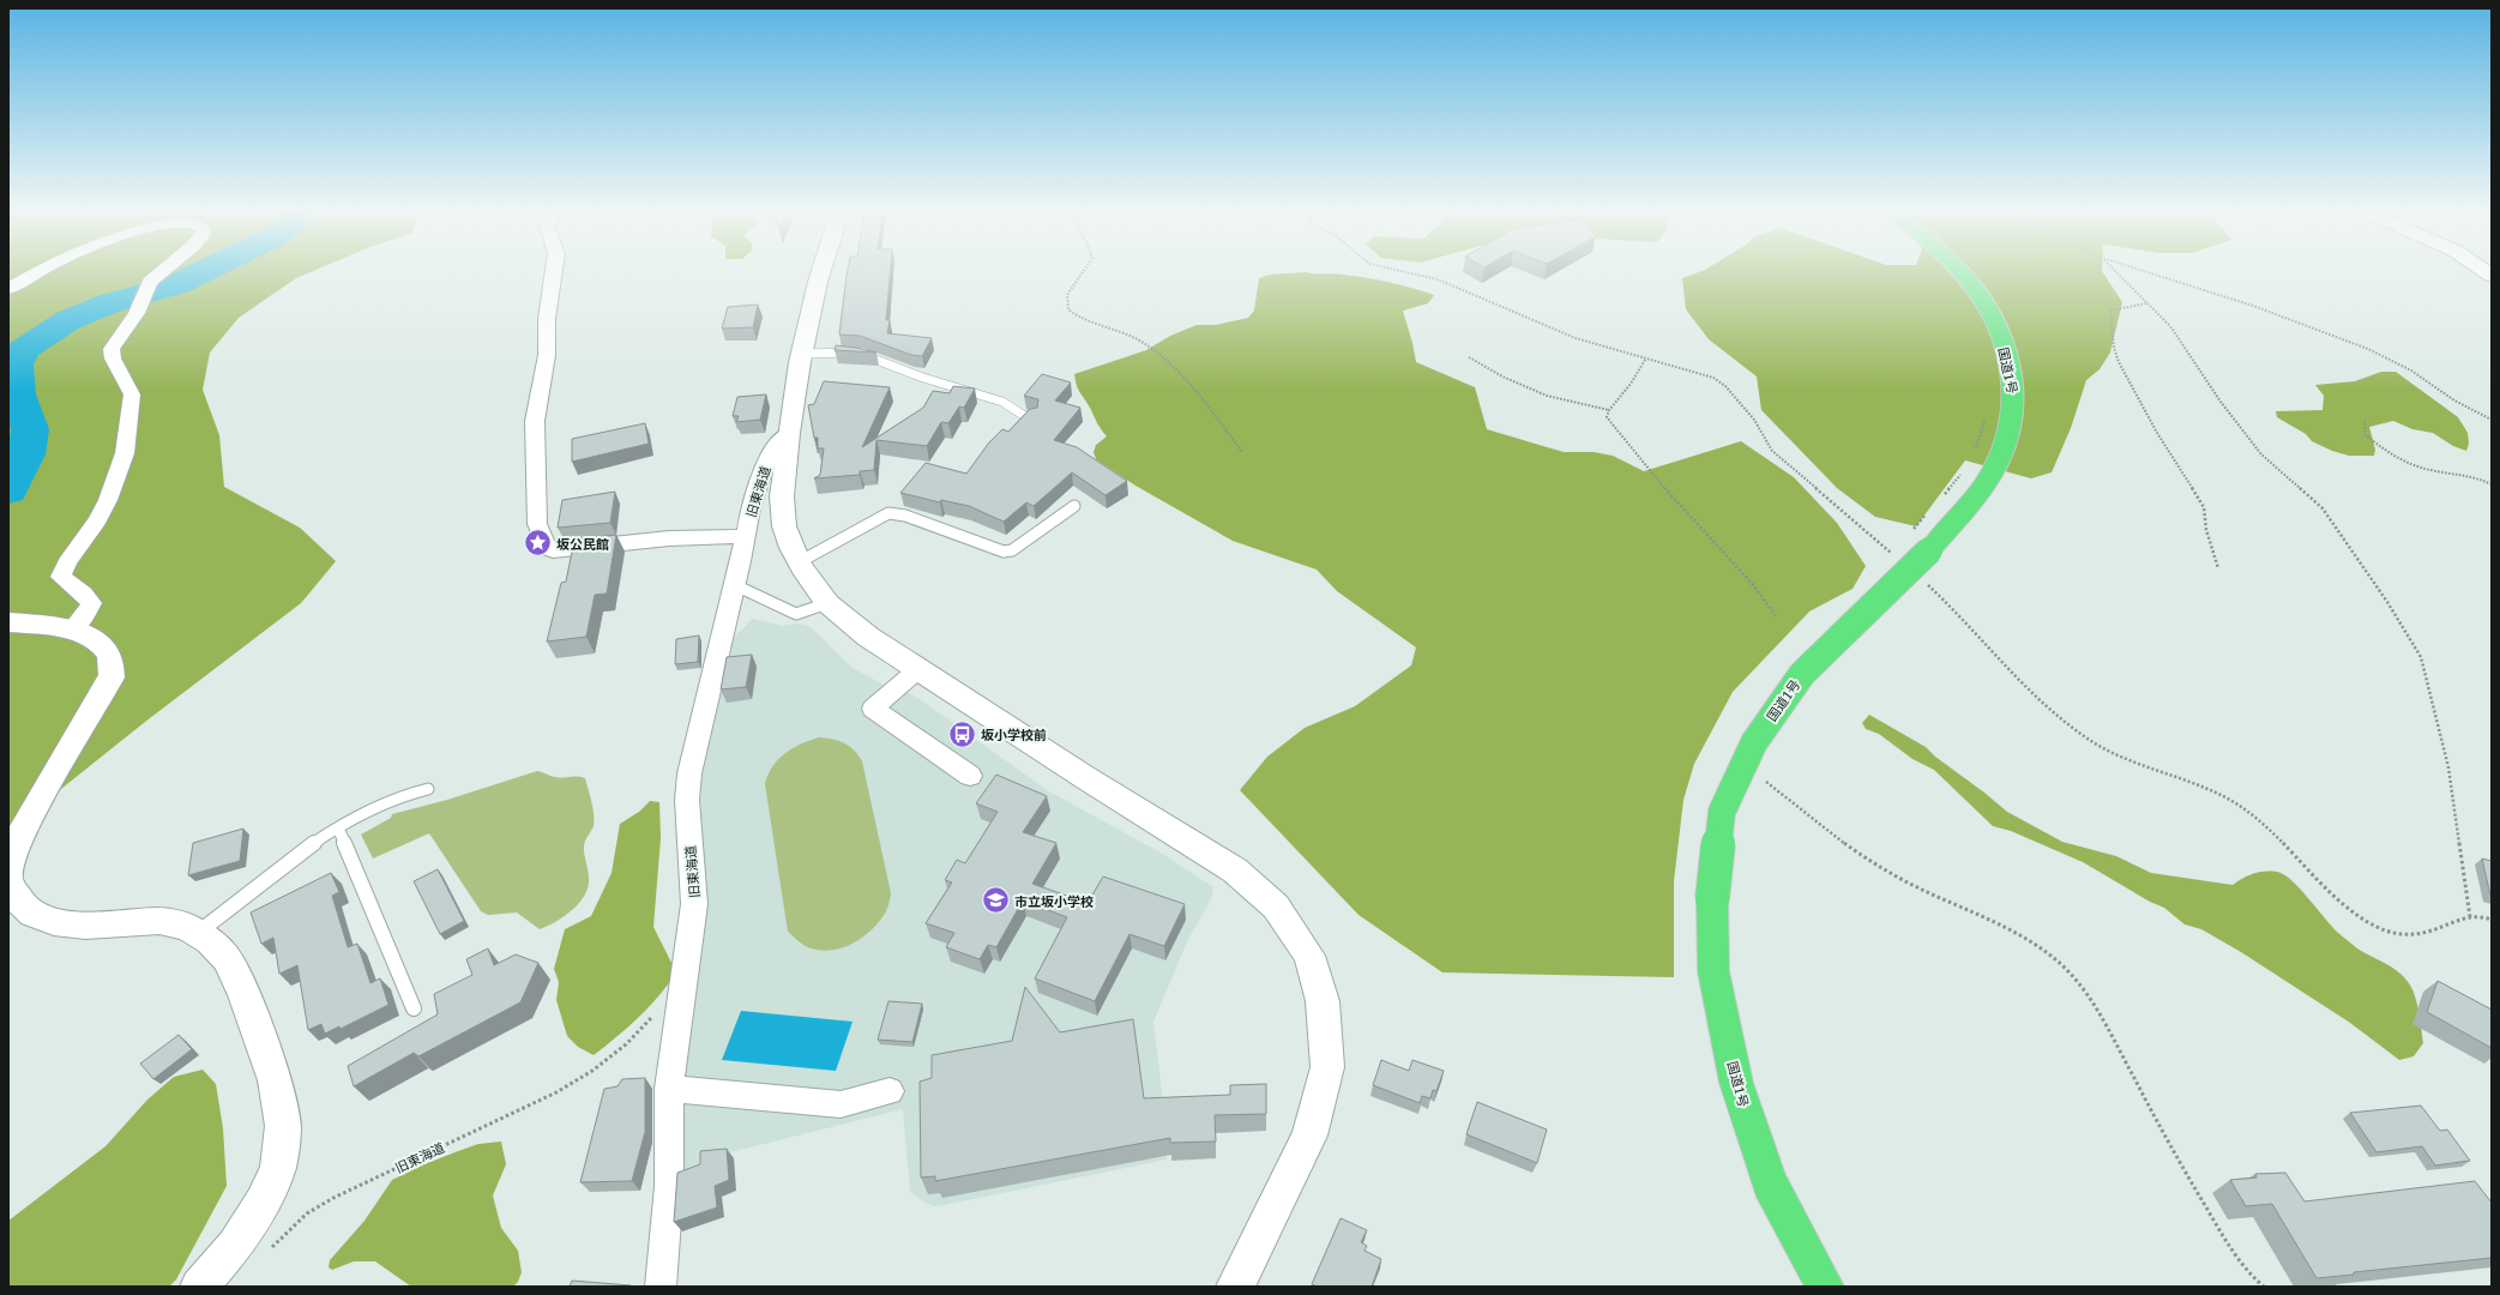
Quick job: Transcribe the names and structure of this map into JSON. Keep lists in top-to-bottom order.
{
  "streets": {
    "highway": ["国道1号"],
    "street": ["旧東海道"]
  },
  "places": {
    "place": ["坂公民館"],
    "bus stop": ["坂小学校前"],
    "school or university": ["市立坂小学校"]
  }
}
